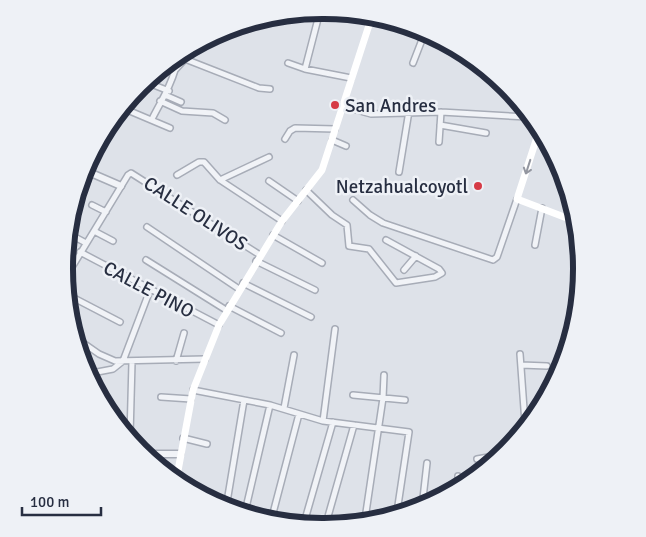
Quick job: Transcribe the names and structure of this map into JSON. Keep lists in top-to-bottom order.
{
  "streets": {
    "street": ["CALLE OLIVOS", "CALLE PINO"]
  },
  "places": ["San Andres", "Netzahualcoyotl"],
  "scale_bar": "100 m"
}
